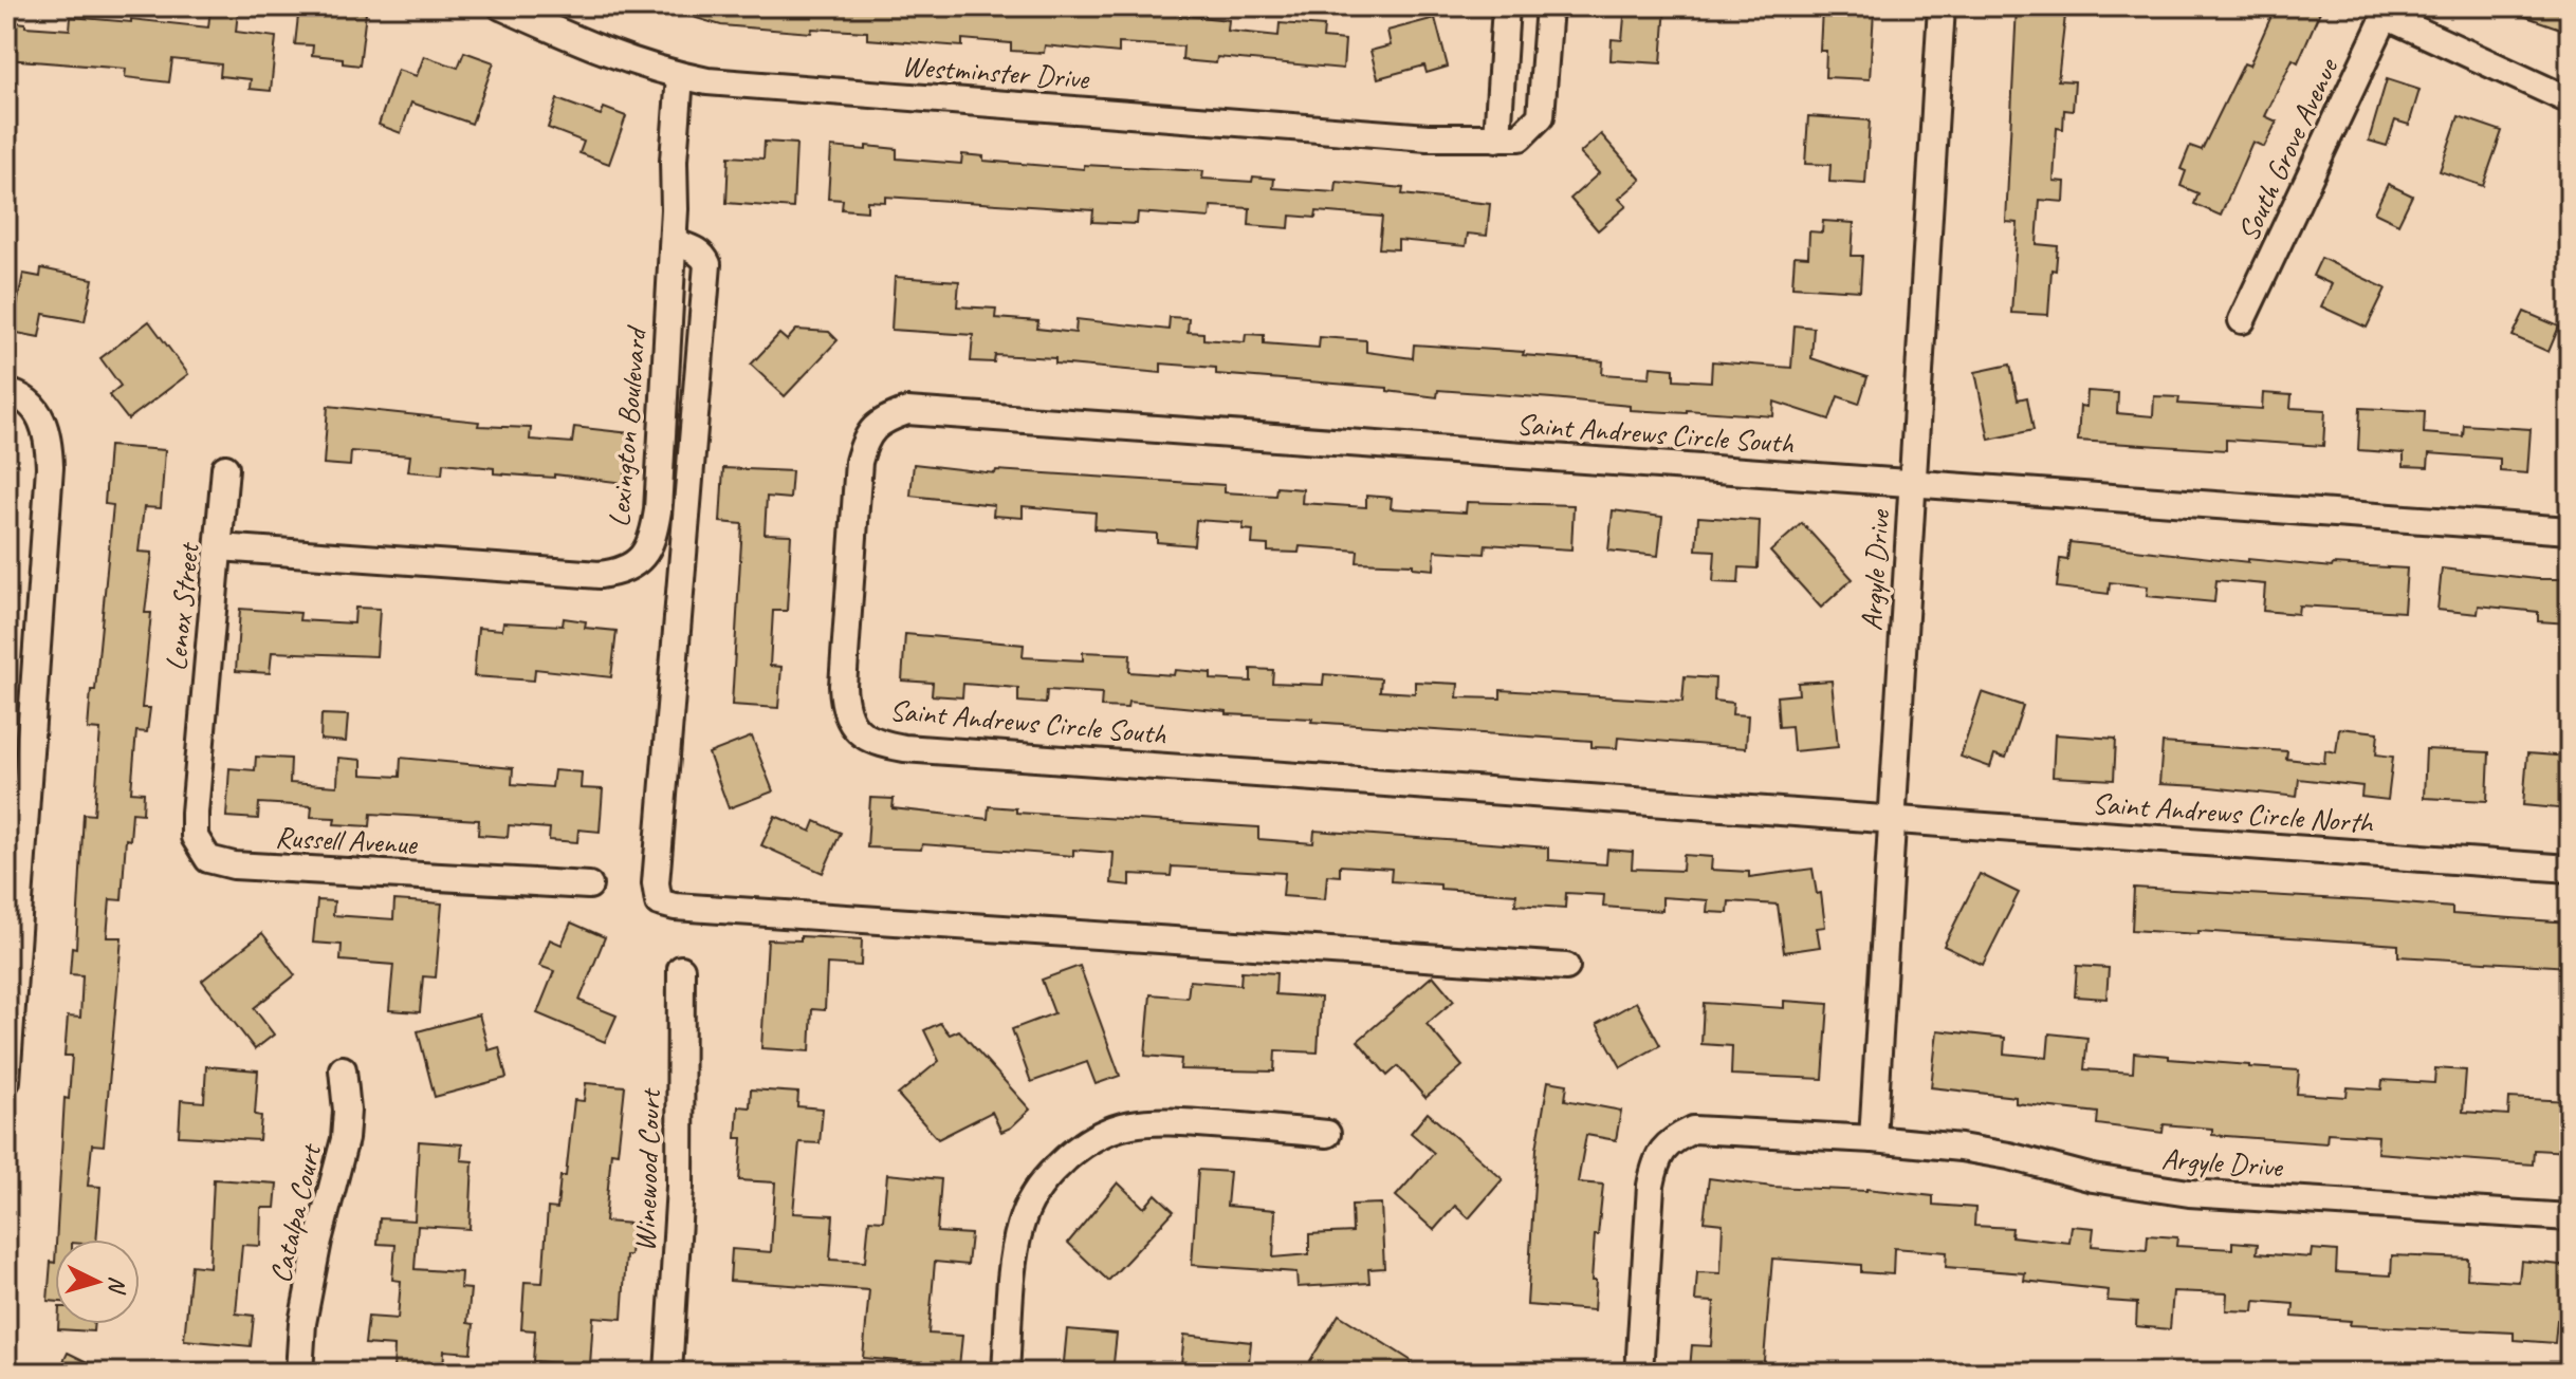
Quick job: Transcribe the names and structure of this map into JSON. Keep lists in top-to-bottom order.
{
  "streets": {
    "street": [
      "Westminster Drive",
      "South Grove Avenue",
      "Lexington Boulevard",
      "Saint Andrews Circle South",
      "Argyle Drive",
      "Lenox Street",
      "Saint Andrews Circle North",
      "Russell Avenue",
      "Winewood Court",
      "Catalpa Court"
    ]
  },
  "crossings": [
    ["Westminster Drive", "Lexington Boulevard"],
    ["Lexington Boulevard", "Lenox Street"],
    ["Saint Andrews Circle South", "Argyle Drive"],
    ["Saint Andrews Circle South", "Saint Andrews Circle North"],
    ["Argyle Drive", "Saint Andrews Circle North"],
    ["Lenox Street", "Russell Avenue"]
  ],
  "north": "right"
}
